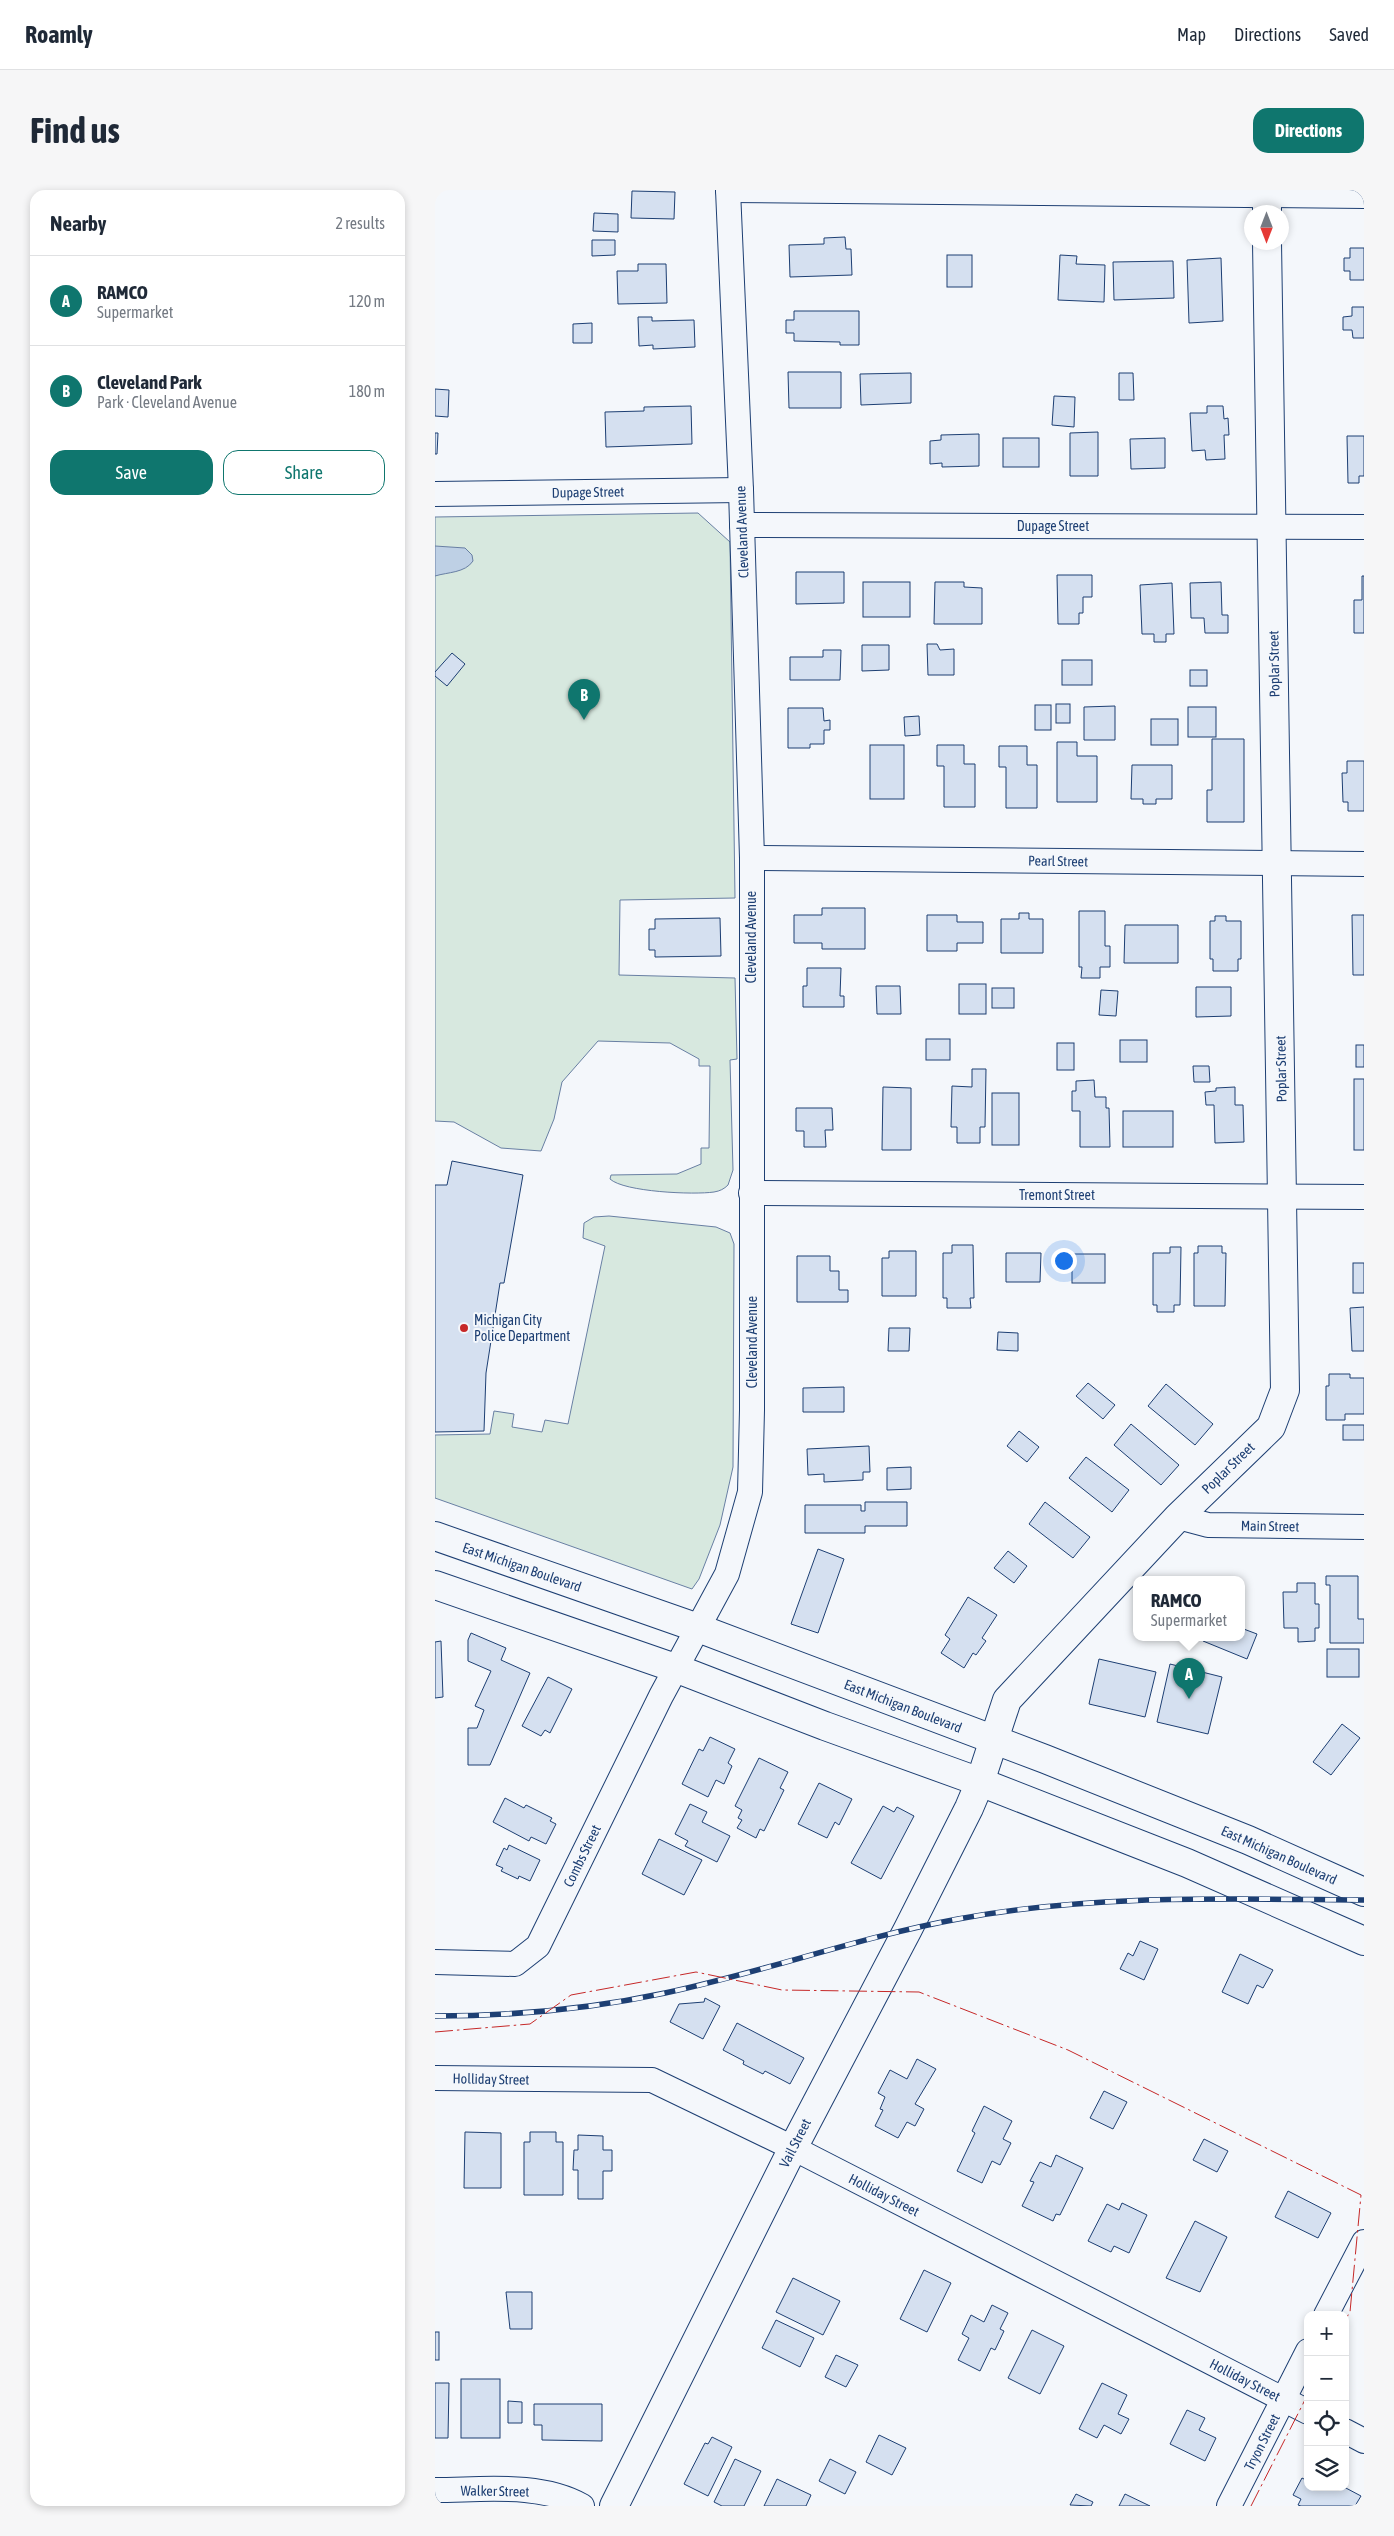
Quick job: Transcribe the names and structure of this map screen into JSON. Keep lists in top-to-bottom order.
{
  "streets": {
    "street": [
      "Dupage Street",
      "Cleveland Avenue",
      "Poplar Street",
      "Pearl Street",
      "Tremont Street",
      "Main Street",
      "East Michigan Boulevard",
      "Combs Street",
      "Holliday Street",
      "Vail Street",
      "Tryon Street",
      "Walker Street"
    ]
  },
  "crossings": [
    ["Dupage Street", "Cleveland Avenue"],
    ["Dupage Street", "Poplar Street"],
    ["Cleveland Avenue", "Pearl Street"],
    ["Cleveland Avenue", "Tremont Street"],
    ["Cleveland Avenue", "East Michigan Boulevard"],
    ["Cleveland Avenue", "Combs Street"],
    ["Poplar Street", "Pearl Street"],
    ["Poplar Street", "Tremont Street"],
    ["Poplar Street", "Main Street"],
    ["Poplar Street", "East Michigan Boulevard"],
    ["Poplar Street", "Vail Street"],
    ["Holliday Street", "Vail Street"],
    ["Holliday Street", "Tryon Street"]
  ],
  "places": ["Michigan City Police Department"],
  "north": "bottom",
  "page": {
    "header": "Roamly",
    "nav": ["Map", "Directions", "Saved"],
    "buttons": [
      "Directions",
      ["Save", "Share"]
    ],
    "title": "Find us",
    "heading": ["Nearby", "2 results"],
    "list": [
      {
        "mark": "A",
        "name": "RAMCO",
        "note": "Supermarket",
        "value": "120 m"
      },
      {
        "mark": "B",
        "name": "Cleveland Park",
        "note": "Park · Cleveland Avenue",
        "value": "180 m"
      }
    ],
    "pins": ["B", "A"],
    "popup": ["RAMCO", "Supermarket"],
    "map_buttons": ["+", "−"]
  }
}
